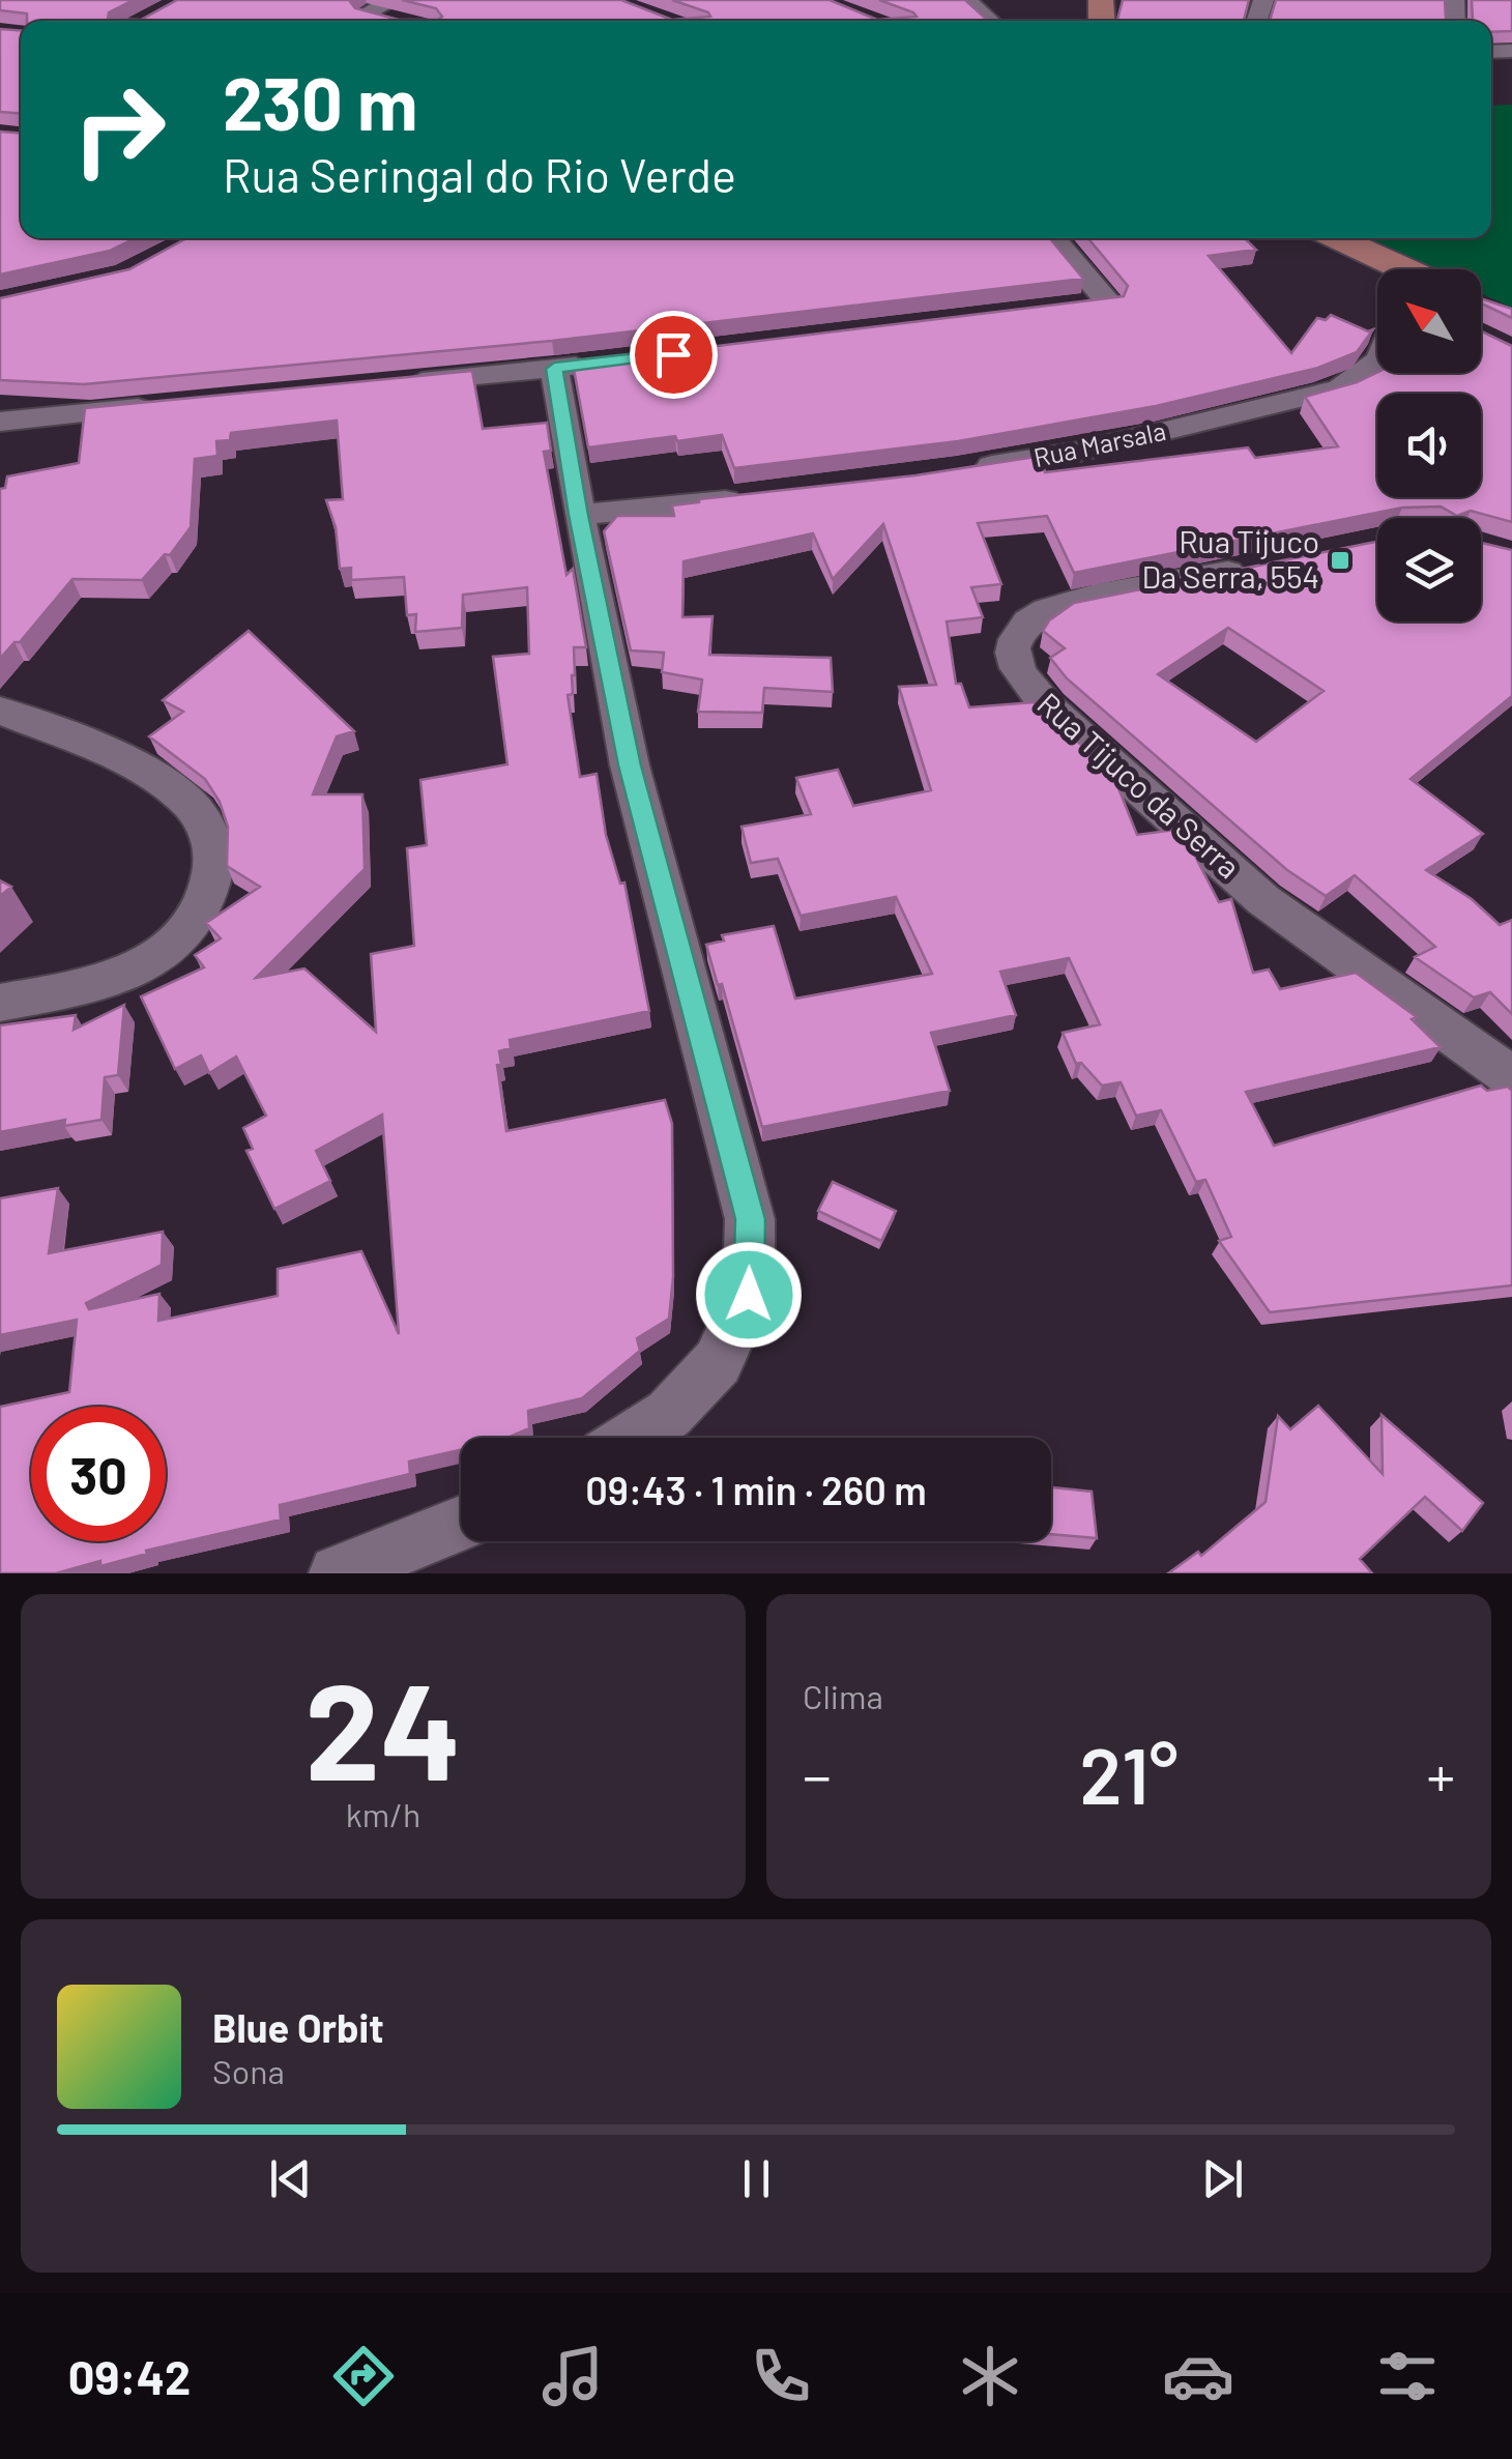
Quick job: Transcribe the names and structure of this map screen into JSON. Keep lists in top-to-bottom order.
{
  "streets": {
    "street": ["Rua Marsala", "Rua Tijuco da Serra"]
  },
  "places": {
    "transit": ["Rua Tijuco Da Serra, 554"]
  },
  "north": "top left",
  "page": {
    "turn": ["230 m", "Rua Seringal do Rio Verde"],
    "limit": "30",
    "trip": "09:43 · 1 min · 260 m",
    "tile": [
      ["24", "km/h"],
      "Clima"
    ],
    "heat": ["−", "21°", "+"],
    "song": ["Blue Orbit", "Sona"],
    "tabs": "09:42"
  }
}
